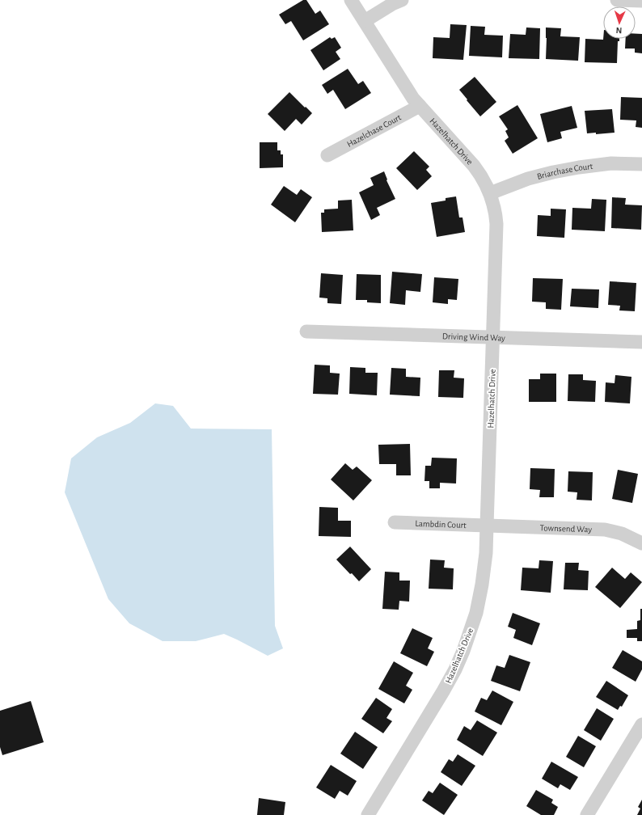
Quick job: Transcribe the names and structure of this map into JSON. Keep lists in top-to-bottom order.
{
  "streets": {
    "street": [
      "Hazelchase Court",
      "Hazelhatch Drive",
      "Briarchase Court",
      "Driving Wind Way",
      "Lambdin Court",
      "Townsend Way"
    ]
  },
  "crossings": [
    ["Hazelchase Court", "Hazelhatch Drive"],
    ["Hazelhatch Drive", "Briarchase Court"],
    ["Hazelhatch Drive", "Driving Wind Way"],
    ["Hazelhatch Drive", "Lambdin Court"],
    ["Hazelhatch Drive", "Townsend Way"],
    ["Lambdin Court", "Townsend Way"]
  ],
  "north": "bottom"
}
